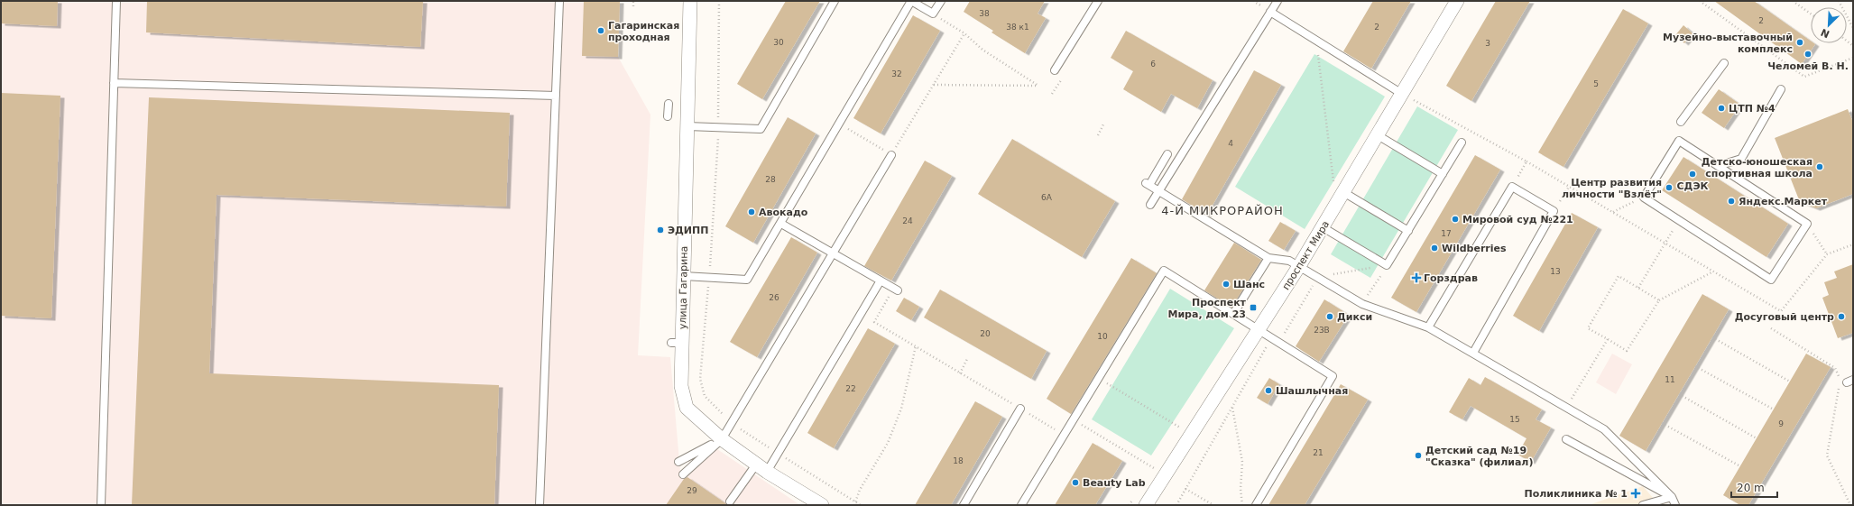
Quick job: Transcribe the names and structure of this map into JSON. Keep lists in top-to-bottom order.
{
  "streets": {
    "street": ["проспект Мира", "улица Гагарина"]
  },
  "districts": ["4-Й МИКРОРАЙОН"],
  "places": {
    "other": [
      "Гагаринская проходная",
      "Музейно-выставочный комплекс",
      "Челомей В. Н.",
      "ЦТП №4",
      "Детско-юношеская спортивная школа",
      "СДЭК",
      "Центр развития личности \"Взлёт\"",
      "Яндекс.Маркет",
      "Авокадо",
      "Мировой суд №221",
      "ЭДИПП",
      "Wildberries",
      "Шанс",
      "Дикси",
      "Досуговый центр",
      "Шашлычная",
      "Детский сад №19 \"Сказка\" (филиал)",
      "Beauty Lab"
    ],
    "health": ["Горздрав", "Поликлиника № 1"],
    "transit": ["Проспект Мира, дом 23"]
  },
  "house_numbers": [
    "38",
    "2",
    "38 к1",
    "2",
    "30",
    "3",
    "6",
    "32",
    "5",
    "4",
    "28",
    "6А",
    "24",
    "17",
    "13",
    "26",
    "23В",
    "20",
    "10",
    "11",
    "22",
    "15",
    "9",
    "21",
    "18",
    "29"
  ],
  "scale_bar": "20 m",
  "north": "bottom left"
}
